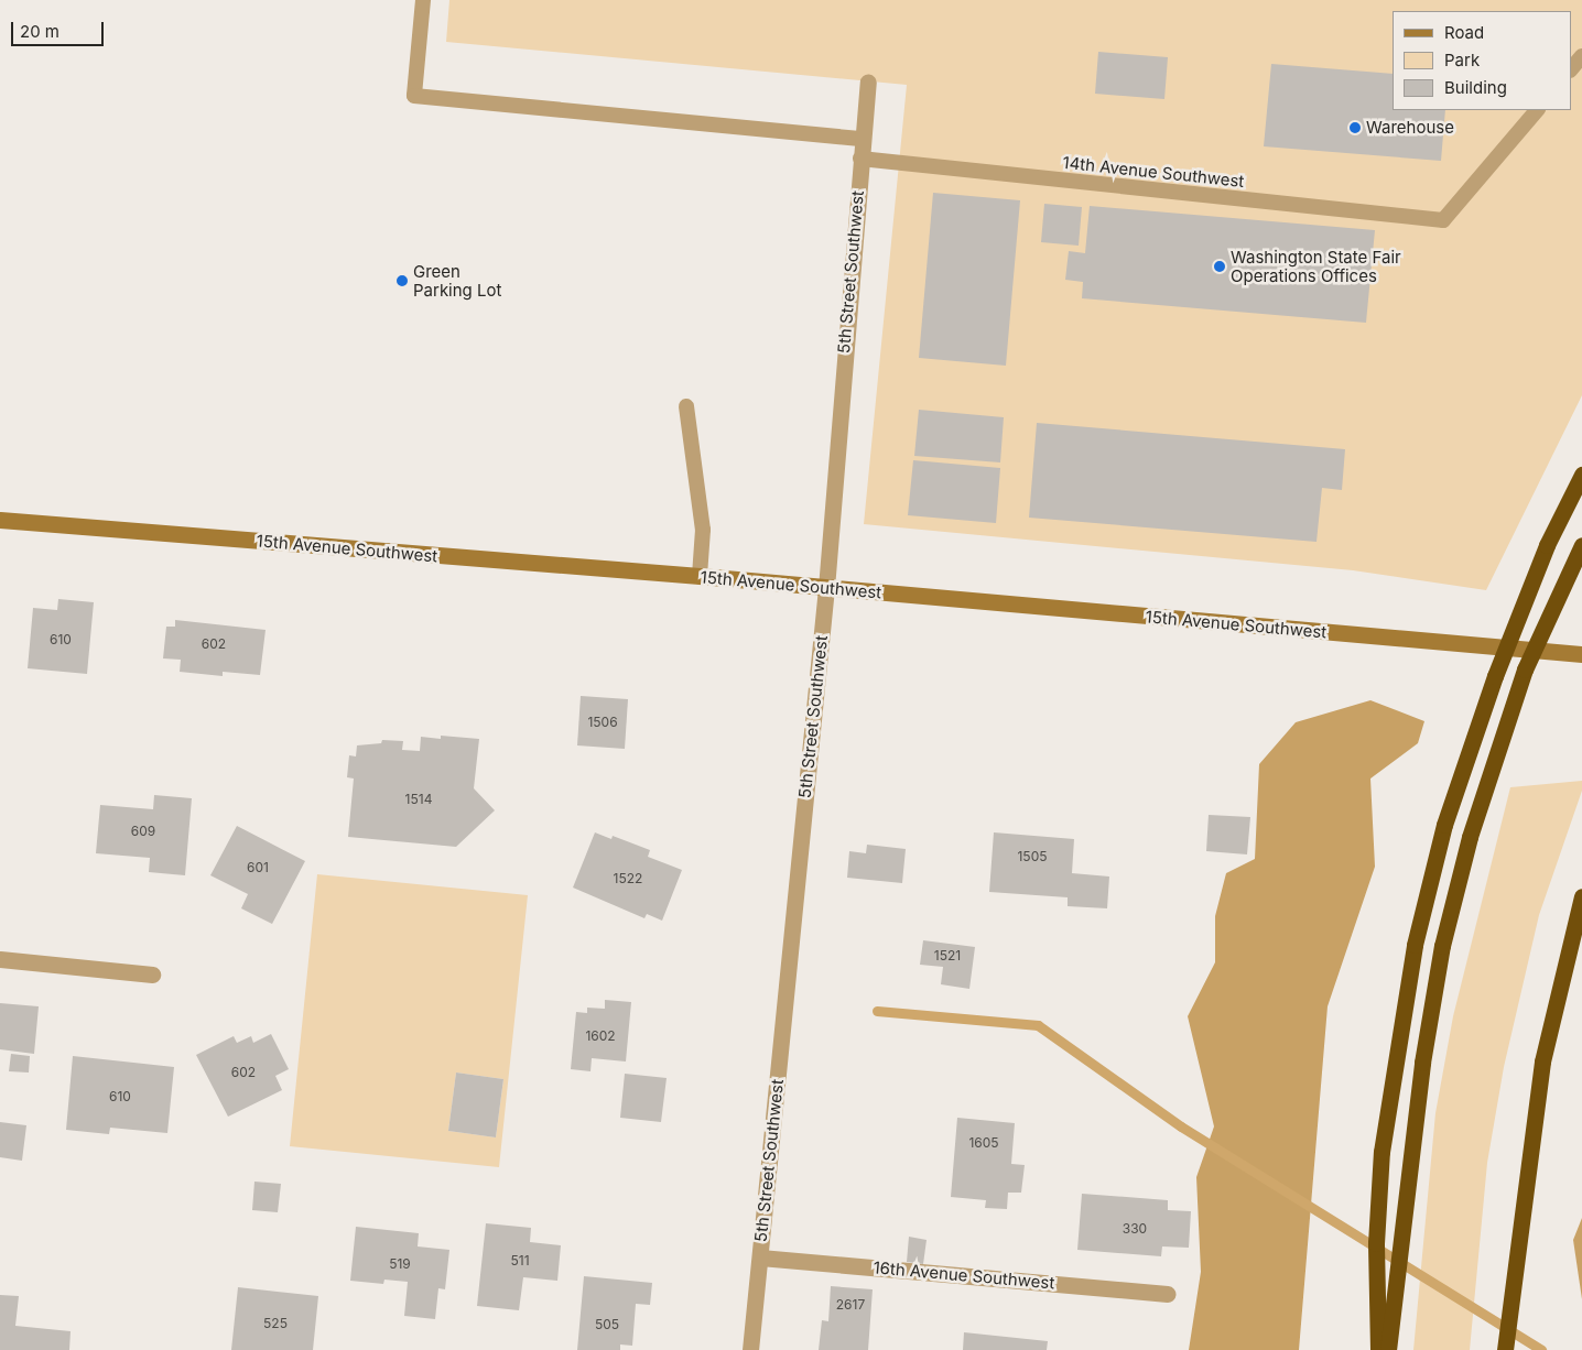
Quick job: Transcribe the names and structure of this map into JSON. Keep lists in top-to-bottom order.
{
  "streets": {
    "street": ["5th Street Southwest", "15th Avenue Southwest", "16th Avenue Southwest"],
    "lane": ["14th Avenue Southwest"]
  },
  "crossings": [
    ["14th Avenue Southwest", "5th Street Southwest"],
    ["5th Street Southwest", "15th Avenue Southwest"],
    ["5th Street Southwest", "16th Avenue Southwest"]
  ],
  "places": ["Warehouse", "Washington State Fair Operations Offices", "Green Parking Lot"],
  "house_numbers": [
    "610",
    "602",
    "1506",
    "1514",
    "609",
    "1505",
    "601",
    "1522",
    "1521",
    "1602",
    "602",
    "610",
    "1605",
    "330",
    "511",
    "519",
    "2617",
    "525",
    "505"
  ],
  "legend": ["Road", "Park", "Building"],
  "scale_bar": "20 m"
}
